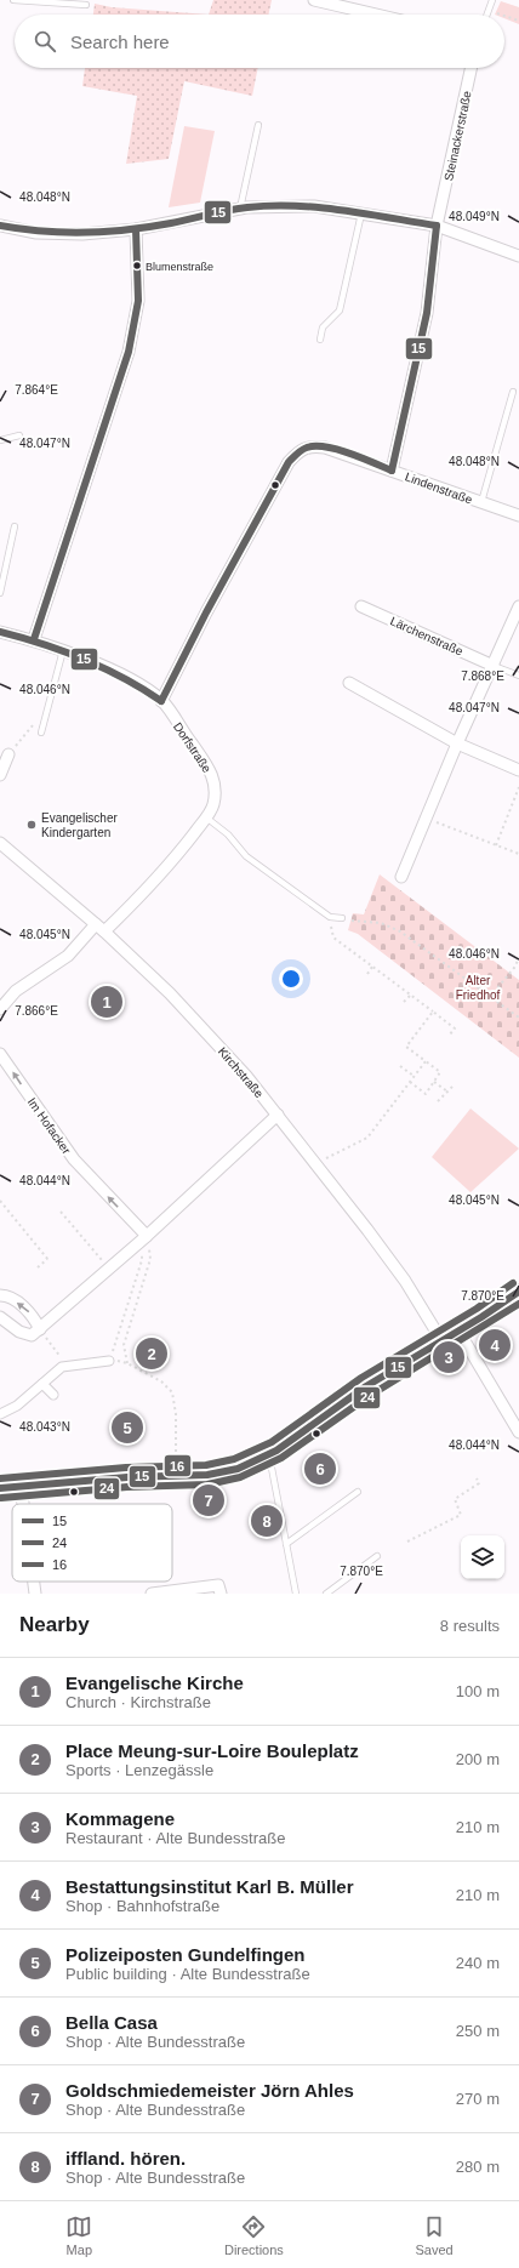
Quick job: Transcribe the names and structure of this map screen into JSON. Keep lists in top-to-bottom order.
{
  "streets": {
    "street": [
      "Steinackerstraße",
      "Lindenstraße",
      "Lärchenstraße",
      "Dorfstraße",
      "Kirchstraße",
      "Im Hofacker"
    ]
  },
  "crossings": [
    ["Steinackerstraße", "Lindenstraße"],
    ["Lindenstraße", "Dorfstraße"],
    ["Dorfstraße", "Kirchstraße"]
  ],
  "one_way": ["Im Hofacker"],
  "parks": ["Alter Friedhof"],
  "places": ["Blumenstraße", "Evangelischer Kindergarten"],
  "lines": ["transit line 15", "transit line 16", "transit line 24"],
  "legend": ["15", "24", "16"],
  "page": {
    "search": "Search here",
    "pins": [
      "1",
      "4",
      "2",
      "3",
      "5",
      "6",
      "7",
      "8"
    ],
    "heading": ["Nearby", "8 results"],
    "list": [
      {
        "mark": "1",
        "name": "Evangelische Kirche",
        "note": "Church · Kirchstraße",
        "value": "100 m"
      },
      {
        "mark": "2",
        "name": "Place Meung-sur-Loire Bouleplatz",
        "note": "Sports · Lenzegässle",
        "value": "200 m"
      },
      {
        "mark": "3",
        "name": "Kommagene",
        "note": "Restaurant · Alte Bundesstraße",
        "value": "210 m"
      },
      {
        "mark": "4",
        "name": "Bestattungsinstitut Karl B. Müller",
        "note": "Shop · Bahnhofstraße",
        "value": "210 m"
      },
      {
        "mark": "5",
        "name": "Polizeiposten Gundelfingen",
        "note": "Public building · Alte Bundesstraße",
        "value": "240 m"
      },
      {
        "mark": "6",
        "name": "Bella Casa",
        "note": "Shop · Alte Bundesstraße",
        "value": "250 m"
      },
      {
        "mark": "7",
        "name": "Goldschmiedemeister Jörn Ahles",
        "note": "Shop · Alte Bundesstraße",
        "value": "270 m"
      },
      {
        "mark": "8",
        "name": "iffland. hören.",
        "note": "Shop · Alte Bundesstraße",
        "value": "280 m"
      }
    ],
    "nav": ["Map", "Directions", "Saved"]
  },
  "coordinates": [
    "48.048°N",
    "48.049°N",
    "7.864°E",
    "48.047°N",
    "7.868°E",
    "48.046°N",
    "48.045°N",
    "7.866°E",
    "48.044°N",
    "7.870°E",
    "48.043°N"
  ]
}
